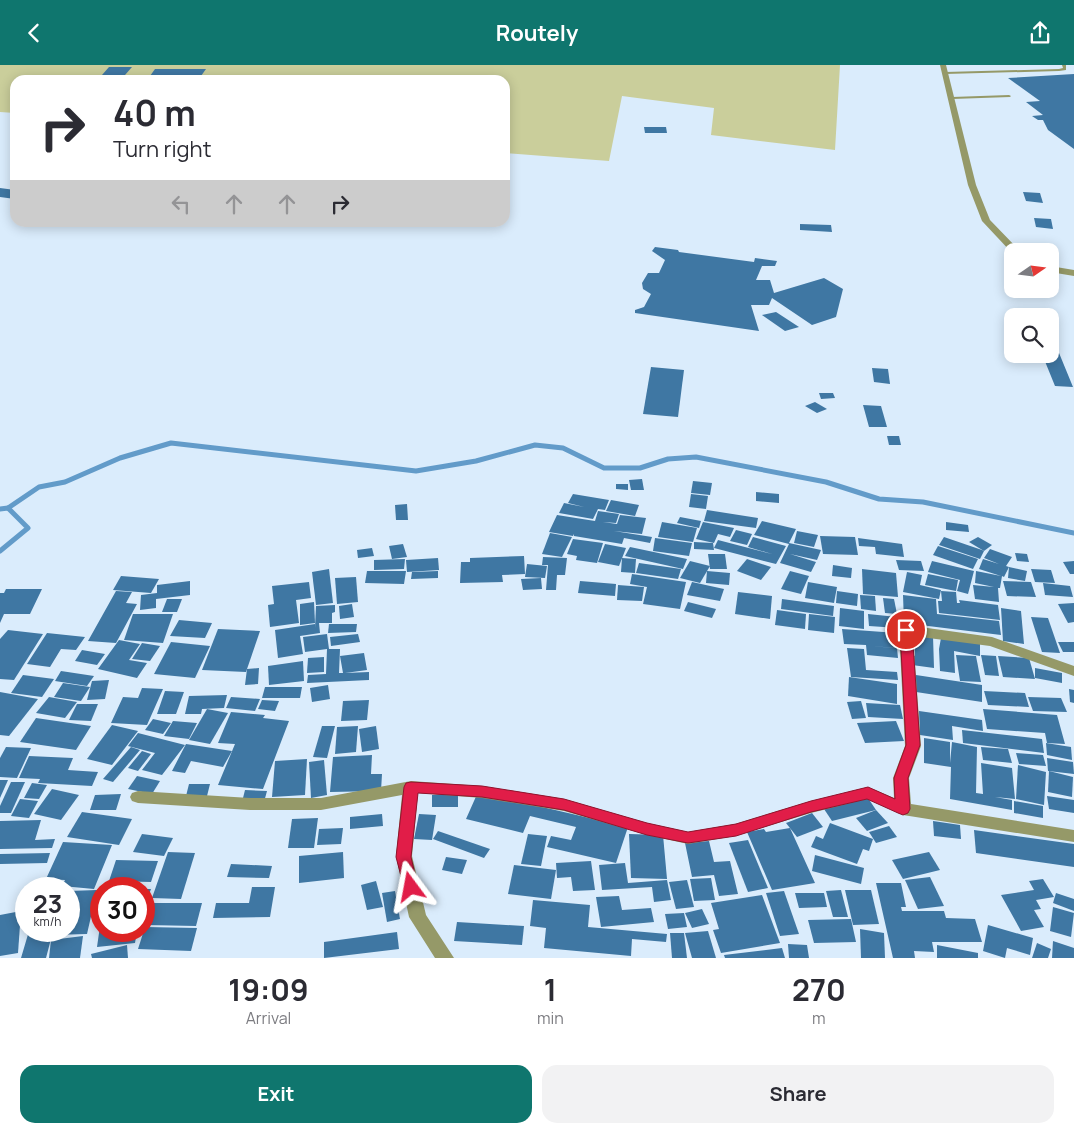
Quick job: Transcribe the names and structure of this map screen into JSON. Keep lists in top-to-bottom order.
{
  "north": "right",
  "page": {
    "header": "Routely",
    "turn": ["40 m", "Turn right"],
    "speed": "23 km/h",
    "limit": "30",
    "eta": [
      "19:09",
      "Arrival",
      "1",
      "min",
      "270",
      "m"
    ],
    "buttons": ["Exit", "Share"]
  }
}
